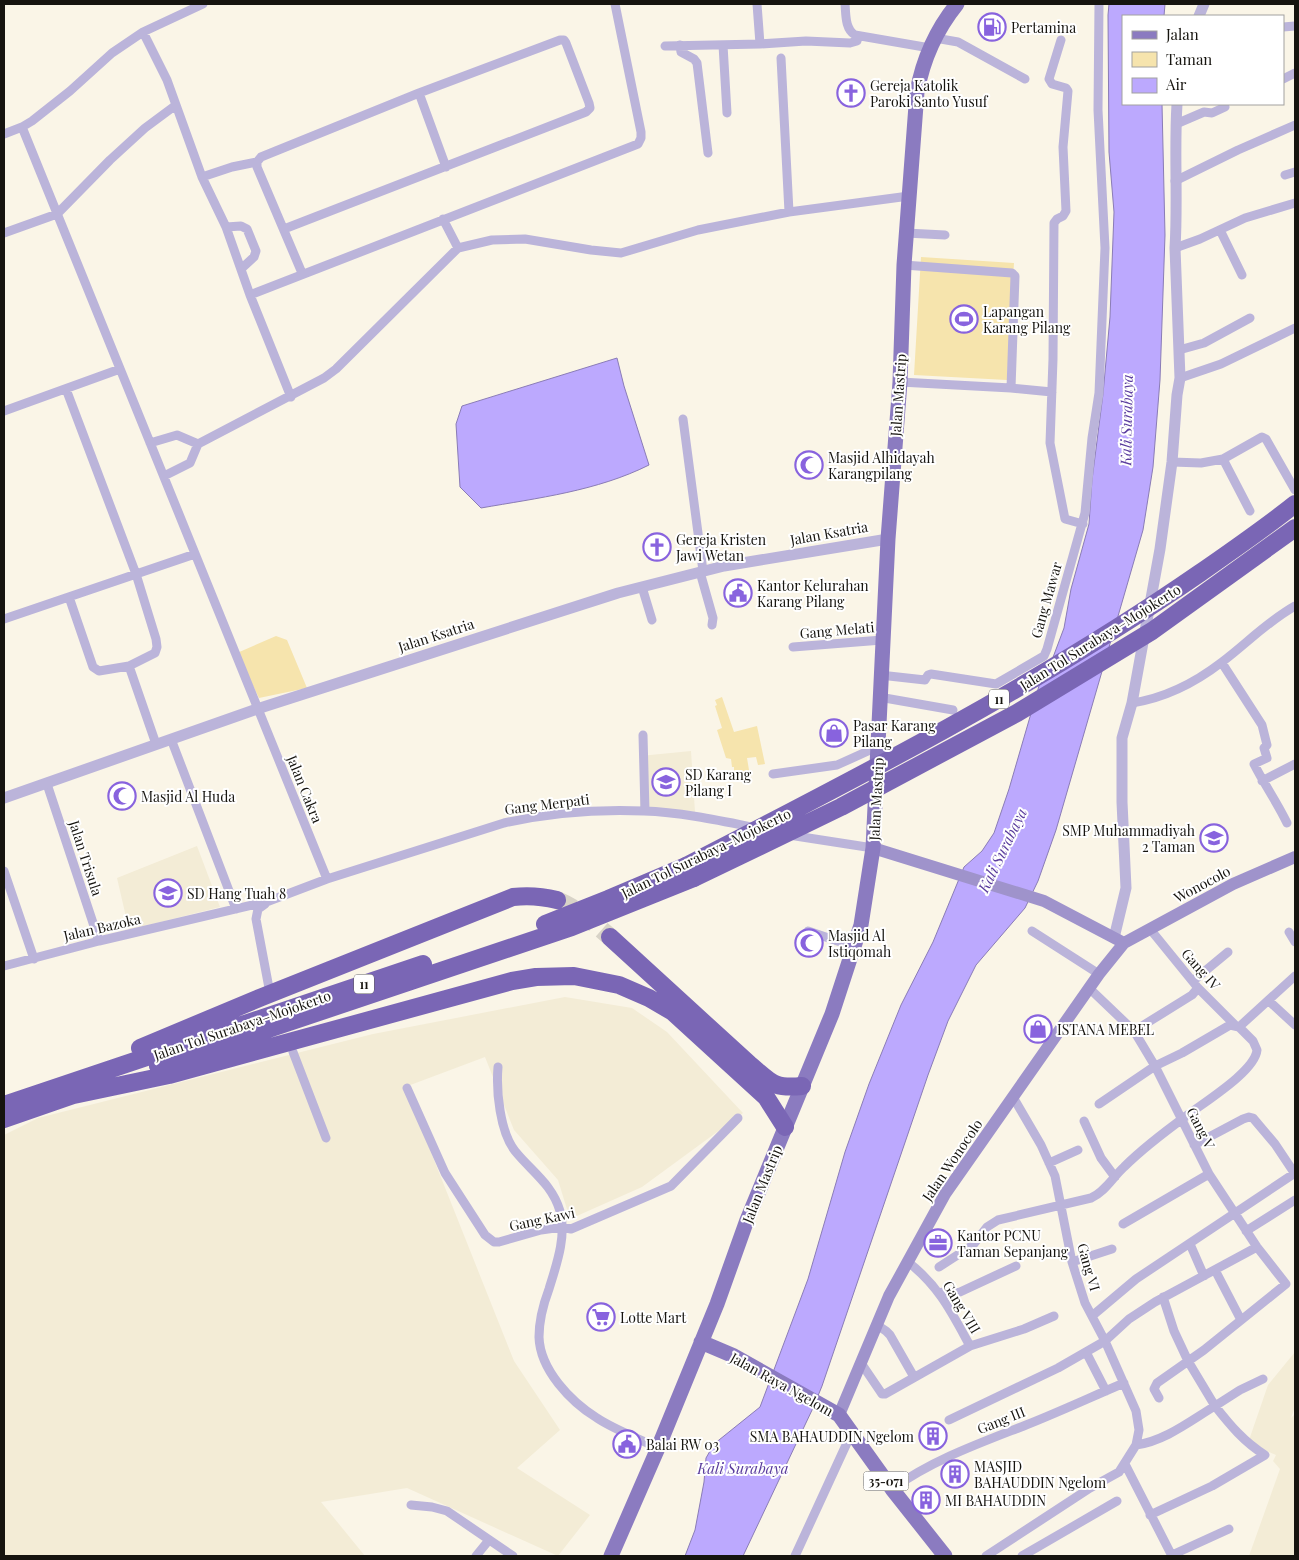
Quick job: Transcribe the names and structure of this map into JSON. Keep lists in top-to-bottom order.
{
  "streets": {
    "highway": ["Jalan Tol Surabaya–Mojokerto", "11"],
    "main road": [
      "Jalan Mastrip",
      "Wonocolo",
      "Jalan Wonocolo",
      "Jalan Raya Ngelom",
      "35-071"
    ],
    "street": [
      "Jalan Ksatria",
      "Gang Mawar",
      "Gang Melati",
      "Jalan Cakra",
      "Gang Merpati",
      "Jalan Trisula",
      "Jalan Bazoka",
      "Gang IV",
      "Gang V",
      "Gang Kawi",
      "Gang VI",
      "Gang VIII",
      "Gang III"
    ]
  },
  "crossings": [
    ["Jalan Mastrip", "Jalan Ksatria"],
    ["Jalan Mastrip", "Gang Mawar"],
    ["Jalan Mastrip", "Gang Melati"],
    ["Jalan Mastrip", "Gang Merpati"],
    ["Jalan Mastrip", "Jalan Raya Ngelom"],
    ["Jalan Ksatria", "Jalan Cakra"],
    ["Jalan Ksatria", "Jalan Trisula"],
    ["Jalan Cakra", "Gang Merpati"],
    ["Gang Merpati", "Jalan Bazoka"],
    ["Jalan Trisula", "Jalan Bazoka"],
    ["Wonocolo", "Gang IV"],
    ["Wonocolo", "Jalan Wonocolo"],
    ["Gang IV", "Gang V"],
    ["Gang V", "Jalan Wonocolo"],
    ["Jalan Wonocolo", "Gang VI"],
    ["Jalan Wonocolo", "Gang VIII"],
    ["Jalan Wonocolo", "Jalan Raya Ngelom"],
    ["Gang VI", "Gang III"],
    ["Jalan Raya Ngelom", "Gang III"]
  ],
  "water": ["Kali Surabaya"],
  "places": {
    "fuel station": ["Pertamina"],
    "church": ["Gereja Katolik Paroki Santo Yusuf", "Gereja Kristen Jawi Wetan"],
    "sports": ["Lapangan Karang Pilang"],
    "mosque": ["Masjid Alhidayah Karangpilang", "Masjid Al Huda", "Masjid Al Istiqomah"],
    "public building": ["Kantor Kelurahan Karang Pilang", "Balai RW 03"],
    "shop": ["Pasar Karang Pilang", "ISTANA MEBEL"],
    "school or university": ["SD Karang Pilang I", "SMP Muhammadiyah 2 Taman", "SD Hang Tuah 8"],
    "office": ["Kantor PCNU Taman Sepanjang"],
    "supermarket": ["Lotte Mart"],
    "building": ["SMA BAHAUDDIN Ngelom", "MASJID BAHAUDDIN Ngelom", "MI BAHAUDDIN"]
  },
  "legend": ["Jalan", "Taman", "Air"]
}
